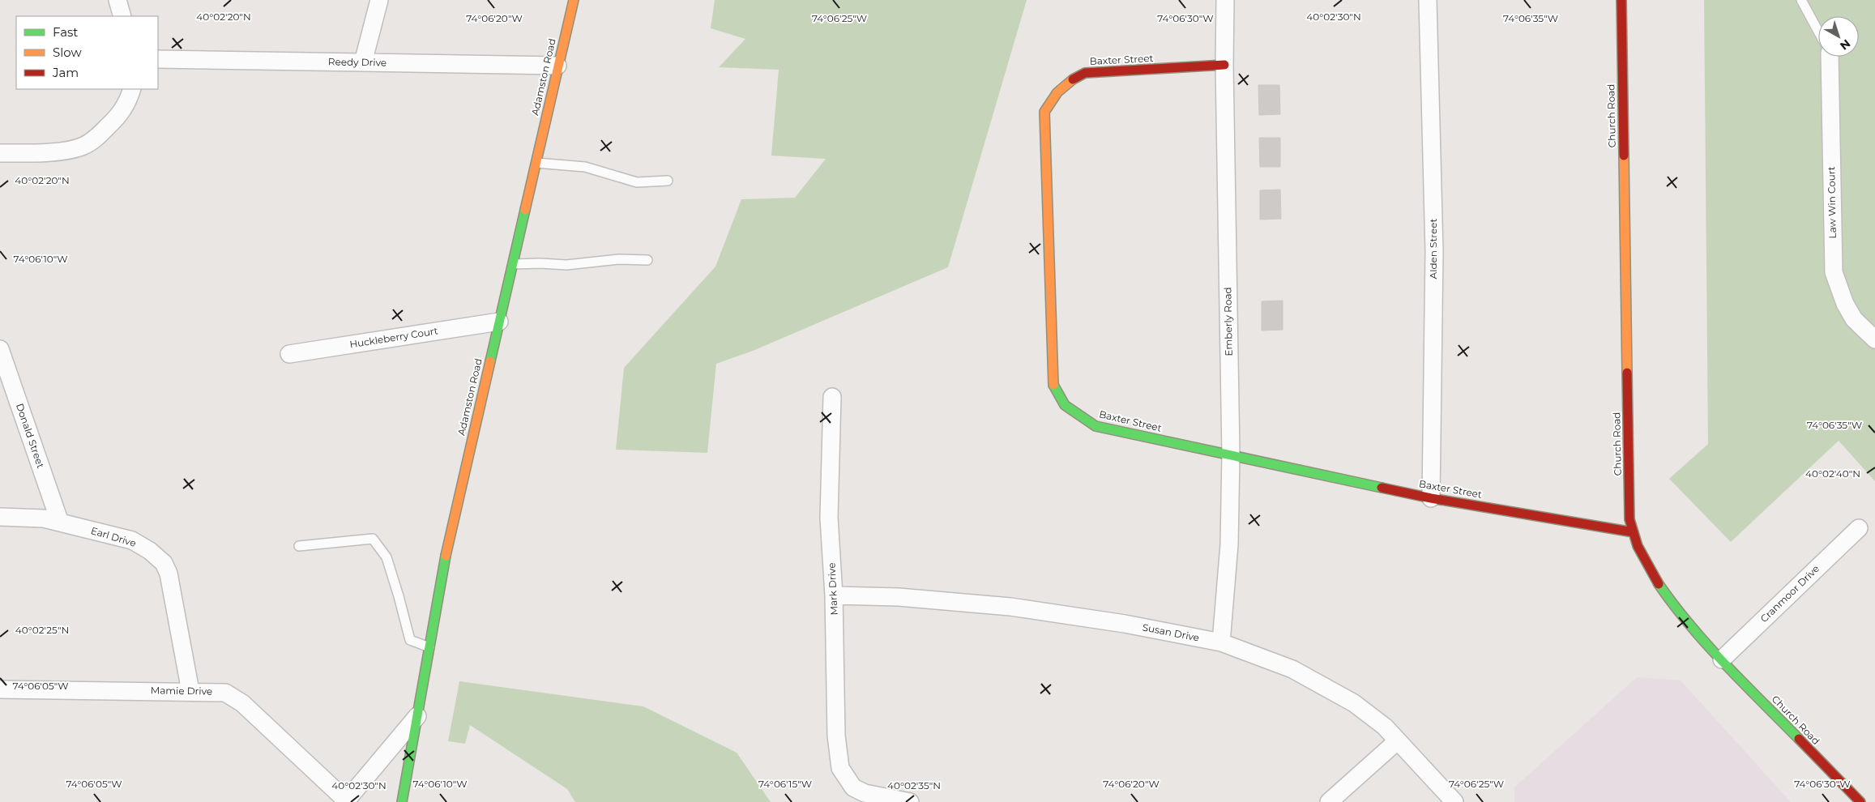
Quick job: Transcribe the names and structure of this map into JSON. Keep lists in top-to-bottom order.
{
  "streets": {
    "street": [
      "Baxter Street",
      "Reedy Drive",
      "Adamston Road",
      "Church Road",
      "Law Win Court",
      "Alden Street",
      "Emberly Road",
      "Huckleberry Court",
      "Donald Street",
      "Earl Drive",
      "Mark Drive",
      "Cranmoor Drive",
      "Susan Drive",
      "Mamie Drive"
    ]
  },
  "crossings": [
    ["Baxter Street", "Church Road"],
    ["Baxter Street", "Alden Street"],
    ["Baxter Street", "Emberly Road"],
    ["Reedy Drive", "Adamston Road"],
    ["Adamston Road", "Huckleberry Court"],
    ["Church Road", "Cranmoor Drive"],
    ["Emberly Road", "Susan Drive"],
    ["Donald Street", "Earl Drive"],
    ["Earl Drive", "Mamie Drive"],
    ["Mark Drive", "Susan Drive"]
  ],
  "legend": ["Fast", "Slow", "Jam"],
  "north": "bottom right",
  "coordinates": [
    "40°02'20\"N",
    "40°02'30\"N",
    "74°06'25\"W",
    "74°06'30\"W",
    "74°06'35\"W",
    "74°06'20\"W",
    "74°06'10\"W",
    "40°02'40\"N",
    "40°02'25\"N",
    "74°06'05\"W",
    "74°06'15\"W",
    "40°02'35\"N"
  ]
}
